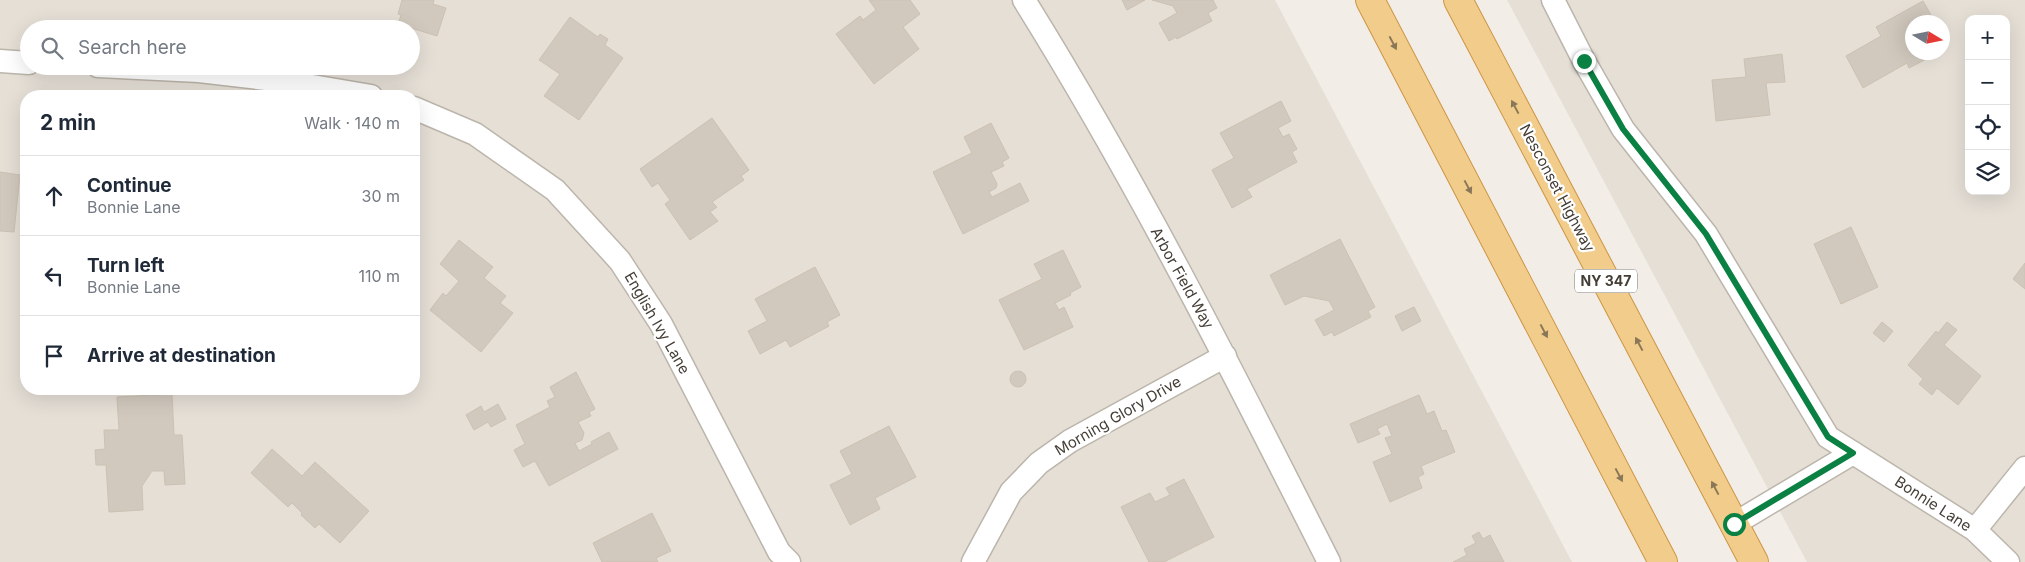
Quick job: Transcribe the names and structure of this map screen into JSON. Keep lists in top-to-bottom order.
{
  "streets": {
    "highway": ["Nesconset Highway", "NY 347"],
    "street": [
      "Arbor Field Way",
      "English Ivy Lane",
      "Morning Glory Drive",
      "Bonnie Lane"
    ]
  },
  "crossings": [
    ["Arbor Field Way", "Morning Glory Drive"]
  ],
  "north": "right",
  "page": {
    "map_buttons": ["+", "−"],
    "search": "Search here",
    "heading": ["2 min", "Walk · 140 m"],
    "list": [
      ["Continue", "Bonnie Lane", "30 m"],
      ["Turn left", "Bonnie Lane", "110 m"],
      "Arrive at destination"
    ]
  }
}
